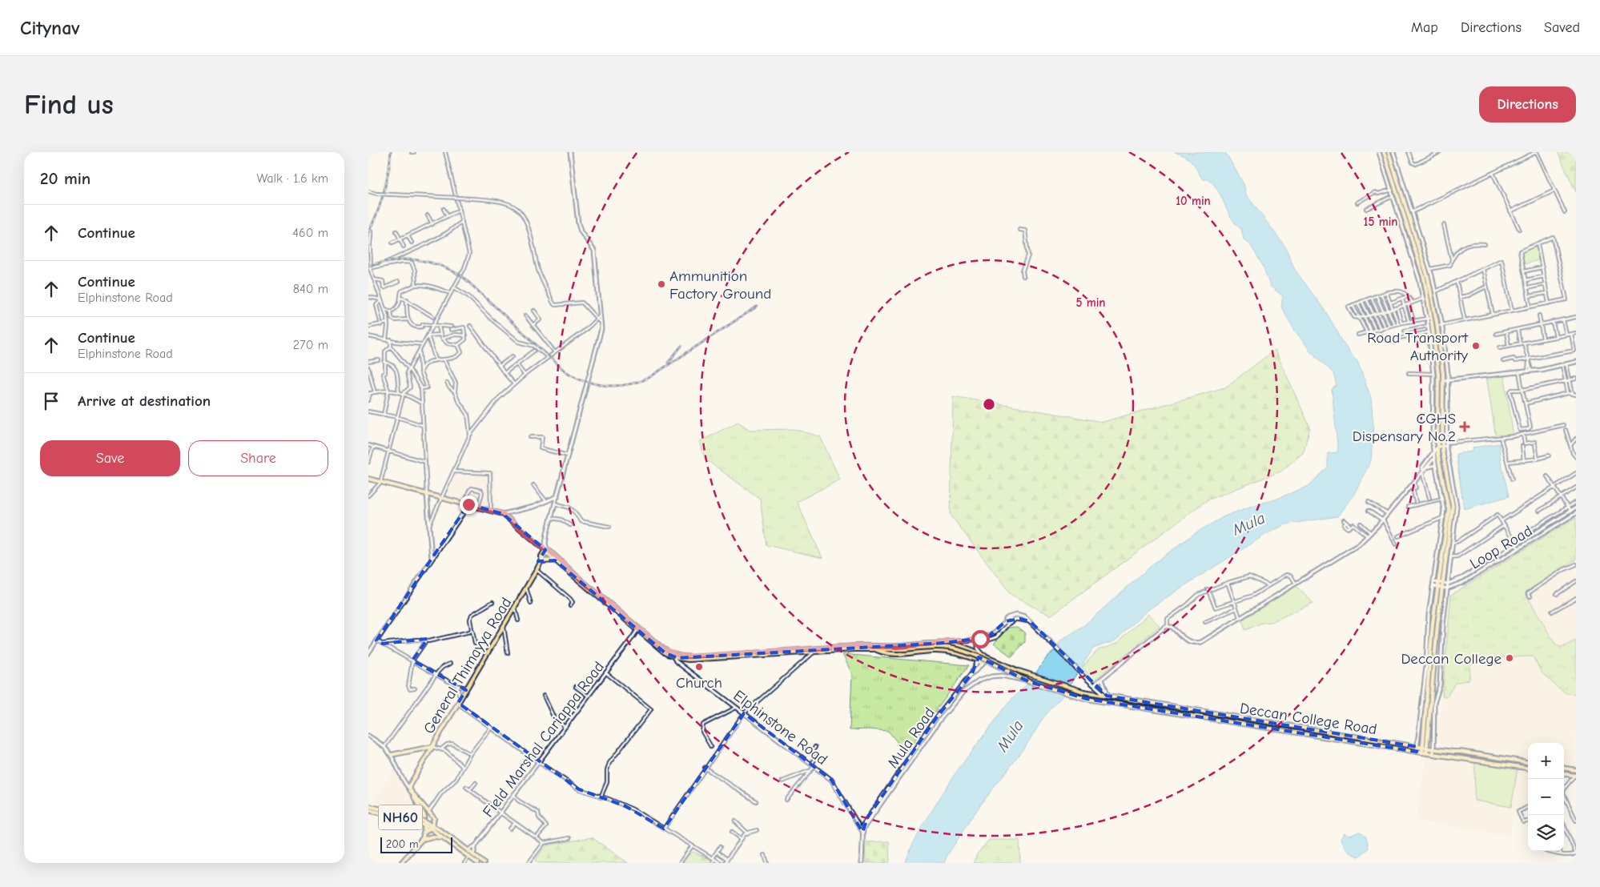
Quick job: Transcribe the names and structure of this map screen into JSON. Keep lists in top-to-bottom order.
{
  "streets": {
    "main road": [
      "General Thimayya Road",
      "Deccan College Road",
      "Elphinstone Road",
      "NH60"
    ],
    "street": ["Loop Road", "Mula Road", "Field Marshal Cariappa Road"]
  },
  "crossings": [
    ["General Thimayya Road", "Elphinstone Road"],
    ["Deccan College Road", "Mula Road"],
    ["Elphinstone Road", "Mula Road"],
    ["Elphinstone Road", "Field Marshal Cariappa Road"],
    ["Field Marshal Cariappa Road", "NH60"]
  ],
  "water": ["Mula"],
  "places": {
    "other": [
      "Ammunition Factory Ground",
      "Road Transport Authority",
      "Deccan College",
      "Church"
    ],
    "health": ["CGHS Dispensary No.2"]
  },
  "scale_bar": "200 m",
  "page": {
    "header": "Citynav",
    "nav": ["Map", "Directions", "Saved"],
    "buttons": [
      "Directions",
      ["Save", "Share"]
    ],
    "title": "Find us",
    "heading": ["20 min", "Walk · 1.6 km"],
    "list": [
      ["Continue", "460 m"],
      ["Continue", "Elphinstone Road", "840 m"],
      ["Continue", "Elphinstone Road", "270 m"],
      "Arrive at destination"
    ],
    "map_buttons": ["+", "−"],
    "scale": "200 m"
  },
  "rings": ["10 min", "15 min", "5 min"]
}
